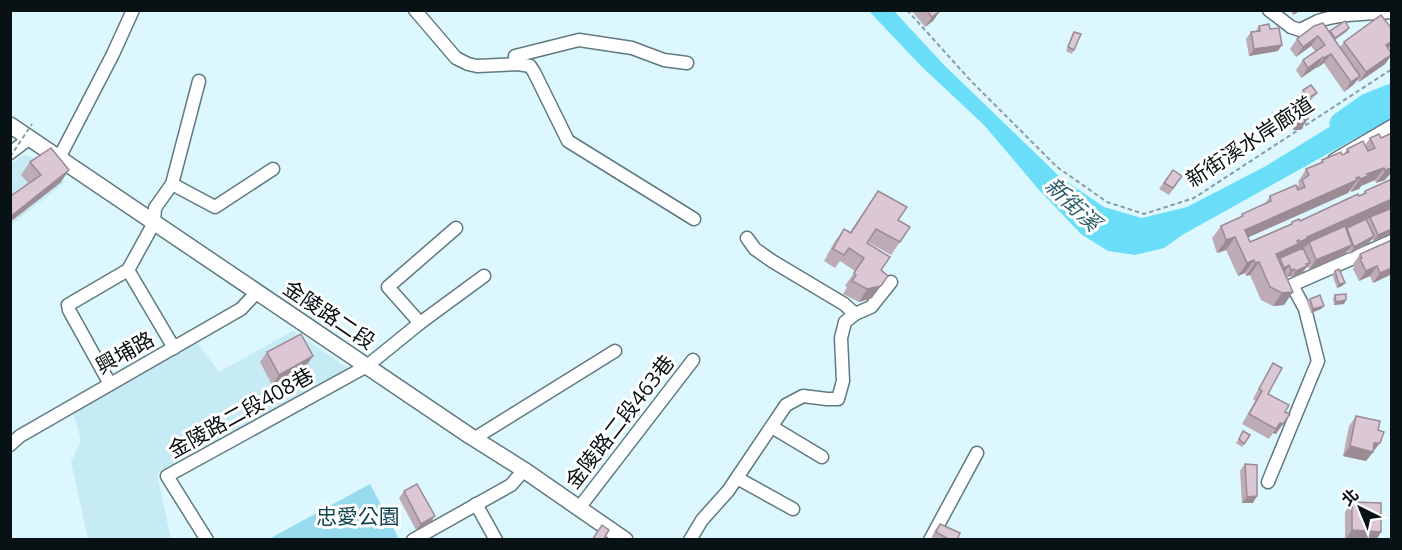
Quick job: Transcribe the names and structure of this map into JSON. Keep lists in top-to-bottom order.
{
  "streets": {
    "main road": ["金陵路二段"],
    "lane": ["興埔路", "金陵路二段408巷", "金陵路二段463巷"],
    "path": ["新街溪水岸廊道"]
  },
  "crossings": [
    ["金陵路二段", "興埔路"],
    ["金陵路二段", "金陵路二段408巷"],
    ["金陵路二段", "金陵路二段463巷"]
  ],
  "water": ["新街溪"],
  "parks": ["忠愛公園"],
  "north": "top left"
}
